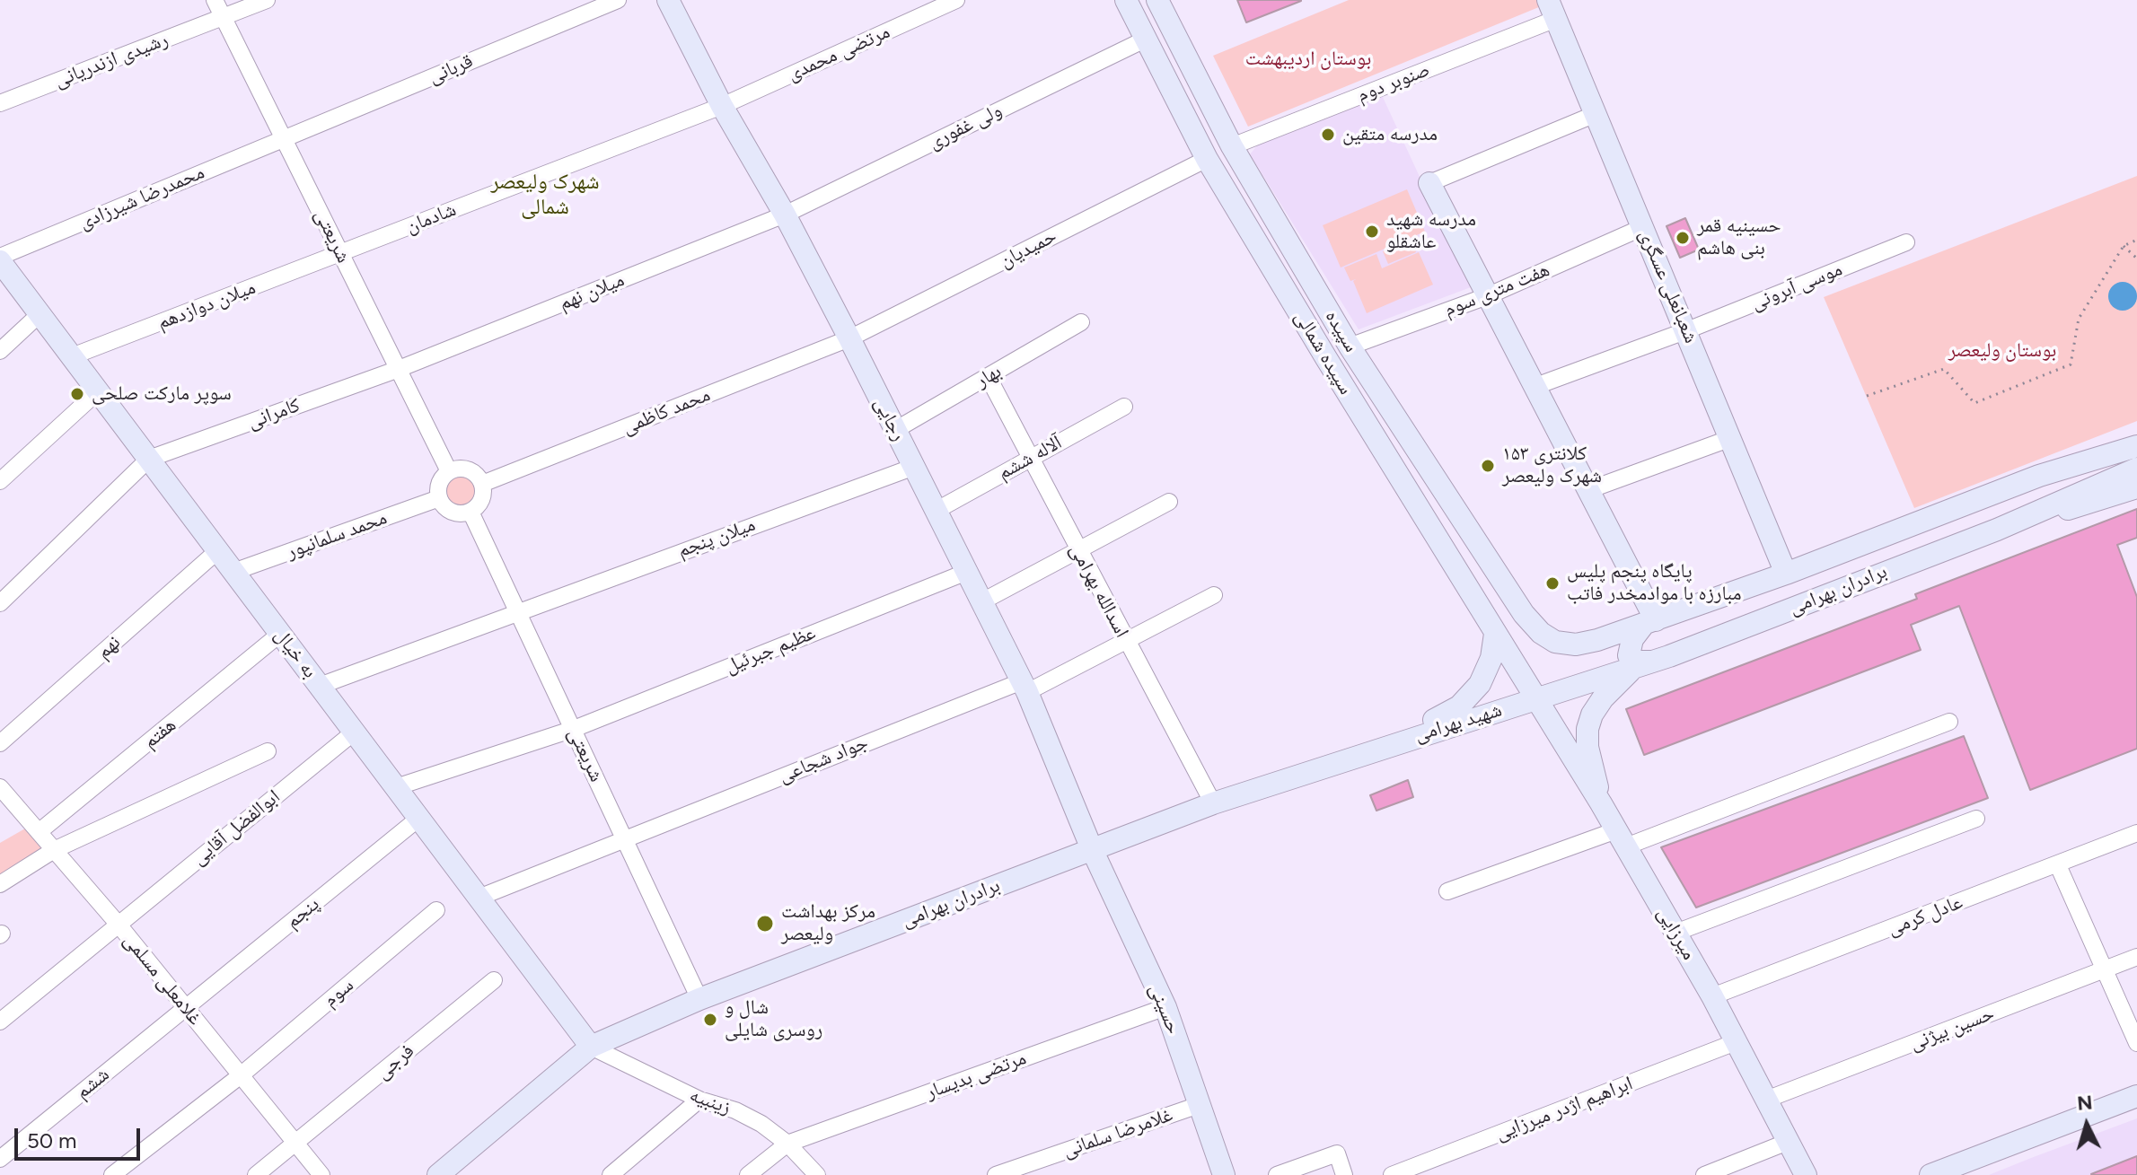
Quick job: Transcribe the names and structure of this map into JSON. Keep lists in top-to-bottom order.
{
  "streets": {
    "main road": [
      "شعبانعلی عسگری",
      "سپیده",
      "سپیده شمالی",
      "رجایی",
      "برادران بهرامی",
      "به خیال",
      "شهید بهرامی",
      "میرزایی",
      "حسینی"
    ],
    "street": [
      "مرتضی محمدی",
      "رشیدی ازندریانی",
      "قربانی",
      "صنوبر دوم",
      "ولی غفوری",
      "محمدرضا شیرزادی",
      "شادمان",
      "شریعتی",
      "حمیدیان",
      "موسی آبرونی",
      "هفت متری سوم",
      "میلان نهم",
      "میلان دوازدهم",
      "بهار",
      "محمد کاظمی",
      "کامرانی",
      "آلاله ششم",
      "محمد سلمانپور",
      "میلان پنجم",
      "اسدالله بهرامی",
      "نهم",
      "عظیم جبرئیل",
      "هفتم",
      "جواد شجاعی",
      "ابوالفضل آقایی",
      "پنجم",
      "عادل کرمی",
      "غلامعلی مسلمی",
      "سوم",
      "حسین بیژنی",
      "فرجی",
      "مرتضی بدیسار",
      "ششم",
      "زینبیه",
      "ابراهیم اژدر میرزایی",
      "غلامرضا سلمانی"
    ]
  },
  "crossings": [
    ["مرتضی محمدی", "شادمان"],
    ["مرتضی محمدی", "رجایی"],
    ["رشیدی ازندریانی", "شریعتی"],
    ["قربانی", "محمدرضا شیرزادی"],
    ["قربانی", "شریعتی"],
    ["صنوبر دوم", "شعبانعلی عسگری"],
    ["صنوبر دوم", "سپیده"],
    ["ولی غفوری", "میلان نهم"],
    ["ولی غفوری", "سپیده شمالی"],
    ["ولی غفوری", "رجایی"],
    ["محمدرضا شیرزادی", "شریعتی"],
    ["محمدرضا شیرزادی", "به خیال"],
    ["شادمان", "شریعتی"],
    ["شادمان", "میلان دوازدهم"],
    ["شادمان", "رجایی"],
    ["شریعتی", "میلان نهم"],
    ["شریعتی", "میلان دوازدهم"],
    ["شریعتی", "محمد کاظمی"],
    ["شریعتی", "کامرانی"],
    ["شریعتی", "محمد سلمانپور"],
    ["شریعتی", "میلان پنجم"],
    ["شریعتی", "برادران بهرامی"],
    ["شریعتی", "عظیم جبرئیل"],
    ["شریعتی", "جواد شجاعی"],
    ["حمیدیان", "سپیده شمالی"],
    ["حمیدیان", "محمد کاظمی"],
    ["حمیدیان", "رجایی"],
    ["شعبانعلی عسگری", "موسی آبرونی"],
    ["شعبانعلی عسگری", "هفت متری سوم"],
    ["شعبانعلی عسگری", "برادران بهرامی"],
    ["هفت متری سوم", "سپیده"],
    ["میلان نهم", "کامرانی"],
    ["میلان نهم", "رجایی"],
    ["میلان دوازدهم", "به خیال"],
    ["سپیده", "برادران بهرامی"],
    ["سپیده شمالی", "برادران بهرامی"],
    ["سپیده شمالی", "شهید بهرامی"],
    ["سپیده شمالی", "میرزایی"],
    ["بهار", "رجایی"],
    ["بهار", "اسدالله بهرامی"],
    ["محمد کاظمی", "رجایی"],
    ["محمد کاظمی", "محمد سلمانپور"],
    ["کامرانی", "به خیال"],
    ["رجایی", "آلاله ششم"],
    ["رجایی", "میلان پنجم"],
    ["رجایی", "برادران بهرامی"],
    ["رجایی", "عظیم جبرئیل"],
    ["رجایی", "جواد شجاعی"],
    ["رجایی", "حسینی"],
    ["آلاله ششم", "اسدالله بهرامی"],
    ["محمد سلمانپور", "به خیال"],
    ["میلان پنجم", "به خیال"],
    ["برادران بهرامی", "اسدالله بهرامی"],
    ["برادران بهرامی", "به خیال"],
    ["برادران بهرامی", "شهید بهرامی"],
    ["برادران بهرامی", "میرزایی"],
    ["برادران بهرامی", "حسینی"],
    ["برادران بهرامی", "زینبیه"],
    ["اسدالله بهرامی", "جواد شجاعی"],
    ["نهم", "به خیال"],
    ["عظیم جبرئیل", "به خیال"],
    ["به خیال", "هفتم"],
    ["به خیال", "جواد شجاعی"],
    ["به خیال", "ابوالفضل آقایی"],
    ["به خیال", "پنجم"],
    ["به خیال", "زینبیه"],
    ["شهید بهرامی", "میرزایی"],
    ["هفتم", "غلامعلی مسلمی"],
    ["ابوالفضل آقایی", "غلامعلی مسلمی"],
    ["پنجم", "غلامعلی مسلمی"],
    ["پنجم", "ششم"],
    ["عادل کرمی", "میرزایی"],
    ["میرزایی", "حسین بیژنی"],
    ["میرزایی", "ابراهیم اژدر میرزایی"],
    ["غلامعلی مسلمی", "سوم"],
    ["غلامعلی مسلمی", "فرجی"],
    ["غلامعلی مسلمی", "ششم"],
    ["حسینی", "مرتضی بدیسار"],
    ["حسینی", "غلامرضا سلمانی"],
    ["مرتضی بدیسار", "زینبیه"]
  ],
  "districts": ["شهرک ولیعصر شمالی"],
  "parks": ["بوستان اردیبهشت", "بوستان ولیعصر"],
  "places": [
    "مدرسه متقین",
    "مدرسه شهید عاشقلو",
    "حسینیه قمر بنی هاشم",
    "سوپر مارکت صلحی",
    "کلانتری ۱۵۳ شهرک ولیعصر",
    "پایگاه پنجم پلیس مبارزه با موادمخدر فاتب",
    "مرکز بهداشت ولیعصر",
    "شال و روسری شایلی"
  ],
  "scale_bar": "50 m",
  "north": "top"
}
